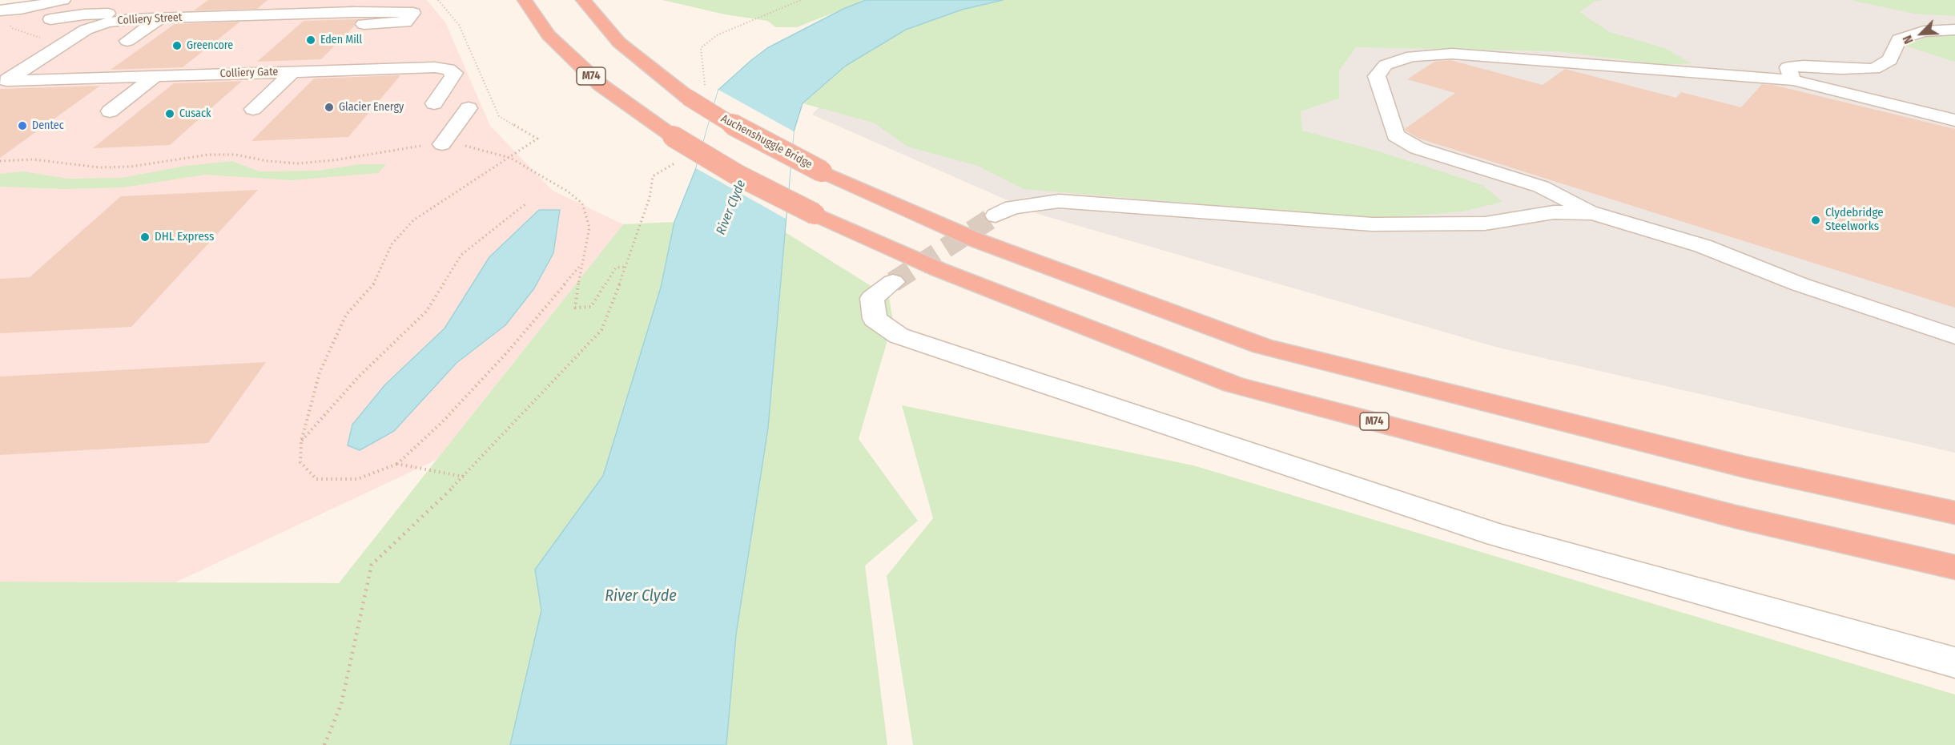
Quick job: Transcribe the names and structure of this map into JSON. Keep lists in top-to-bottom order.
{
  "streets": {
    "highway": ["M74", "Auchenshuggle Bridge"],
    "street": ["Colliery Street", "Colliery Gate"]
  },
  "crossings": [
    ["Colliery Street", "Colliery Gate"]
  ],
  "water": ["River Clyde"],
  "places": [
    "Eden Mill",
    "Greencore",
    "Glacier Energy",
    "Cusack",
    "Dentec",
    "Clydebridge Steelworks",
    "DHL Express"
  ],
  "north": "bottom left"
}
